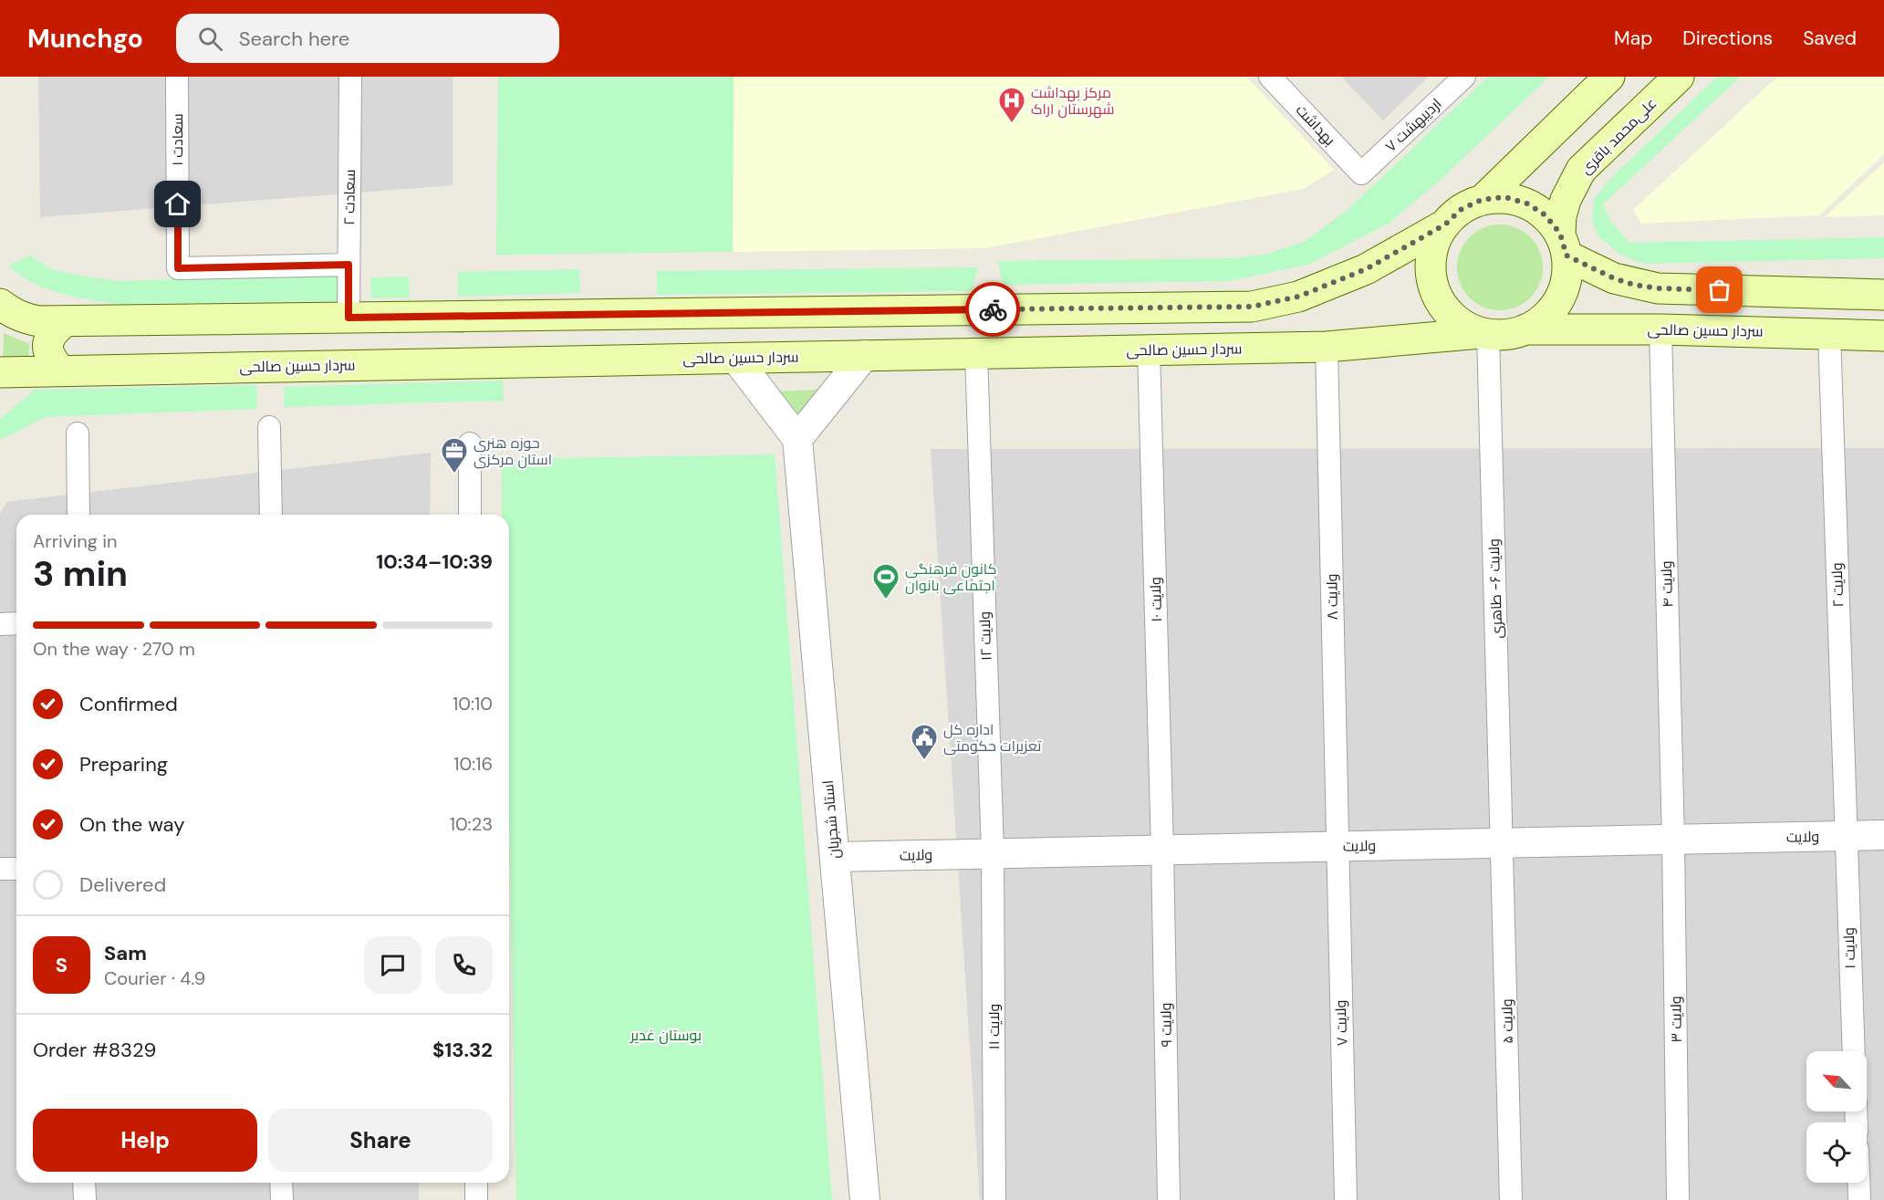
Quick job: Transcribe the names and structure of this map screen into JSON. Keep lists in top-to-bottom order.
{
  "streets": {
    "main road": ["علی‌محمد باقری", "سردار حسین صالحی"],
    "street": [
      "بهداشت",
      "اردیبهشت ۷",
      "سعادت ۱",
      "سعادت ۲",
      "ولایت ۴",
      "ولایت ۲",
      "ولایت ۶- طاهری",
      "ولایت ۸",
      "ولایت ۱۰",
      "ولایت ۱۲",
      "استاد شجریان",
      "ولایت",
      "ولایت ۱",
      "ولایت ۳",
      "ولایت ۵",
      "ولایت ۷",
      "ولایت ۹",
      "ولایت ۱۱"
    ]
  },
  "crossings": [
    ["بهداشت", "اردیبهشت ۷"],
    ["علی‌محمد باقری", "سردار حسین صالحی"],
    ["علی‌محمد باقری", "ولایت ۶- طاهری"],
    ["سعادت ۱", "سعادت ۲"],
    ["سردار حسین صالحی", "ولایت ۴"],
    ["سردار حسین صالحی", "ولایت ۲"],
    ["سردار حسین صالحی", "ولایت ۶- طاهری"],
    ["سردار حسین صالحی", "ولایت ۸"],
    ["سردار حسین صالحی", "ولایت ۱۰"],
    ["سردار حسین صالحی", "ولایت ۱۲"],
    ["ولایت ۴", "ولایت"],
    ["ولایت ۴", "ولایت ۳"],
    ["ولایت ۲", "ولایت"],
    ["ولایت ۲", "ولایت ۱"],
    ["ولایت ۶- طاهری", "ولایت"],
    ["ولایت ۶- طاهری", "ولایت ۵"],
    ["ولایت ۸", "ولایت"],
    ["ولایت ۸", "ولایت ۷"],
    ["ولایت ۱۰", "ولایت"],
    ["ولایت ۱۰", "ولایت ۹"],
    ["ولایت ۱۲", "ولایت"],
    ["ولایت ۱۲", "ولایت ۱۱"],
    ["استاد شجریان", "ولایت"],
    ["ولایت", "ولایت ۱"],
    ["ولایت", "ولایت ۳"],
    ["ولایت", "ولایت ۵"],
    ["ولایت", "ولایت ۷"],
    ["ولایت", "ولایت ۹"],
    ["ولایت", "ولایت ۱۱"]
  ],
  "parks": ["بوستان غدیر"],
  "places": {
    "hospital": ["مرکز بهداشت شهرستان اراک"],
    "office": ["حوزه هنری استان مرکزی"],
    "sports": ["کانون فرهنگی اجتماعی بانوان"],
    "public building": ["اداره کل تعزیرات حکومتی"]
  },
  "north": "top left",
  "page": {
    "header": "Munchgo",
    "search": "Search here",
    "nav": ["Map", "Directions", "Saved"],
    "heading": ["3 min", "Arriving in", "10:34–10:39"],
    "panel": [
      "Sam",
      "Courier · 4.9",
      "Order #8329",
      "$13.32"
    ],
    "bar": "On the way · 270 m",
    "list": [
      ["Confirmed", "10:10"],
      ["Preparing", "10:16"],
      ["On the way", "10:23"],
      "Delivered"
    ],
    "round": "S",
    "buttons": ["Help", "Share"]
  }
}
